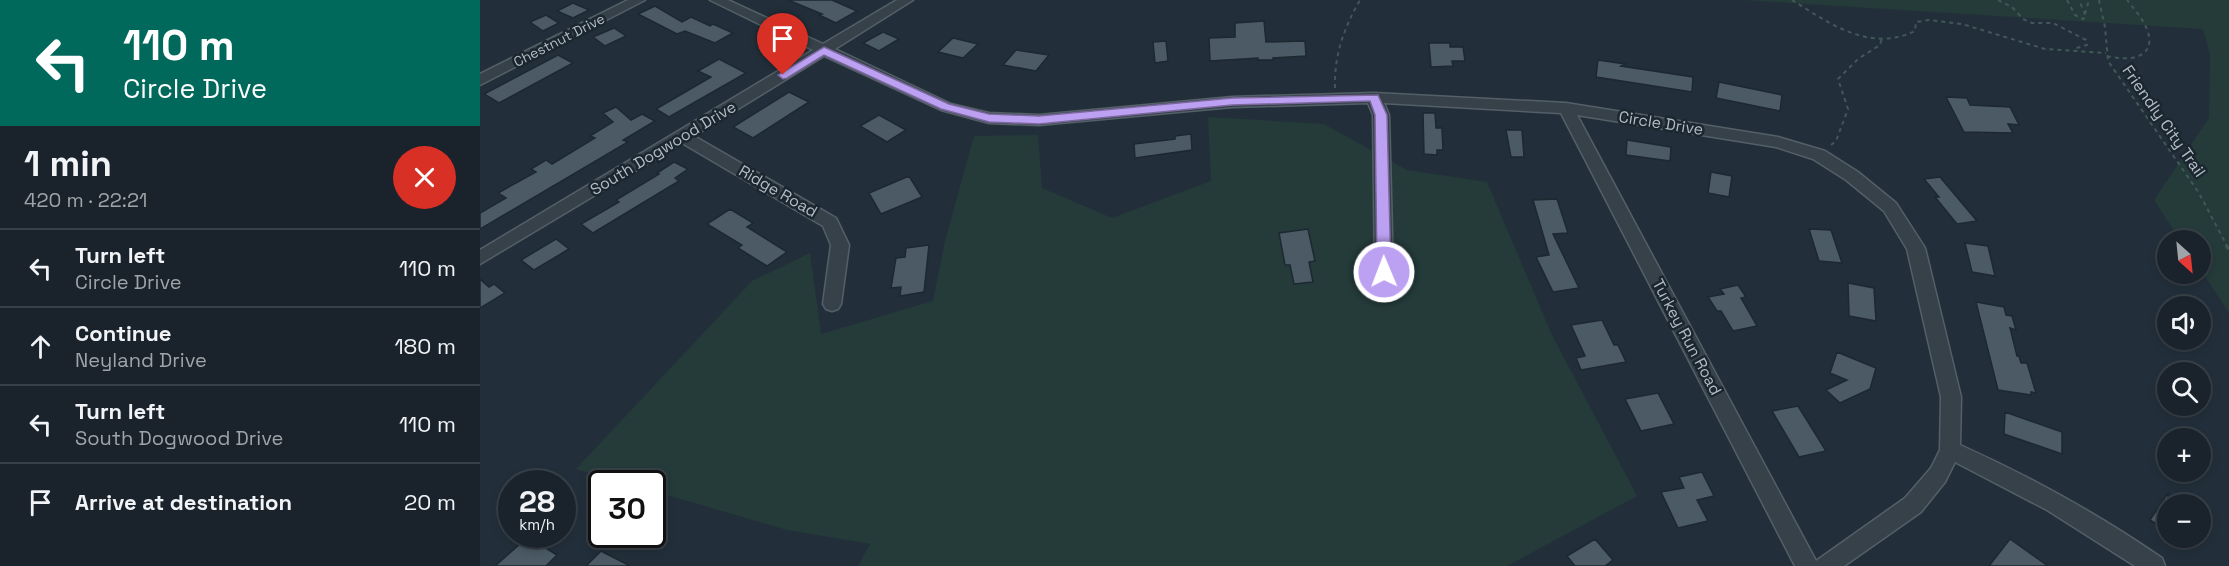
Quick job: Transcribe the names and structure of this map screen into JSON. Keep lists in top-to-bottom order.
{
  "streets": {
    "street": [
      "Chestnut Drive",
      "Circle Drive",
      "South Dogwood Drive",
      "Ridge Road",
      "Turkey Run Road"
    ],
    "path": ["Friendly City Trail"]
  },
  "crossings": [
    ["Circle Drive", "South Dogwood Drive"],
    ["Circle Drive", "Turkey Run Road"],
    ["South Dogwood Drive", "Ridge Road"]
  ],
  "north": "bottom right",
  "page": {
    "turn": ["110 m", "Circle Drive"],
    "heading": ["1 min", "420 m · 22:21"],
    "list": [
      {
        "name": "Turn left",
        "note": "Circle Drive",
        "value": "110 m"
      },
      {
        "name": "Continue",
        "note": "Neyland Drive",
        "value": "180 m"
      },
      {
        "name": "Turn left",
        "note": "South Dogwood Drive",
        "value": "110 m"
      },
      {
        "name": "Arrive at destination",
        "value": "20 m"
      }
    ],
    "map_buttons": ["+", "−"],
    "speed": "28 km/h",
    "limit": "30"
  }
}
